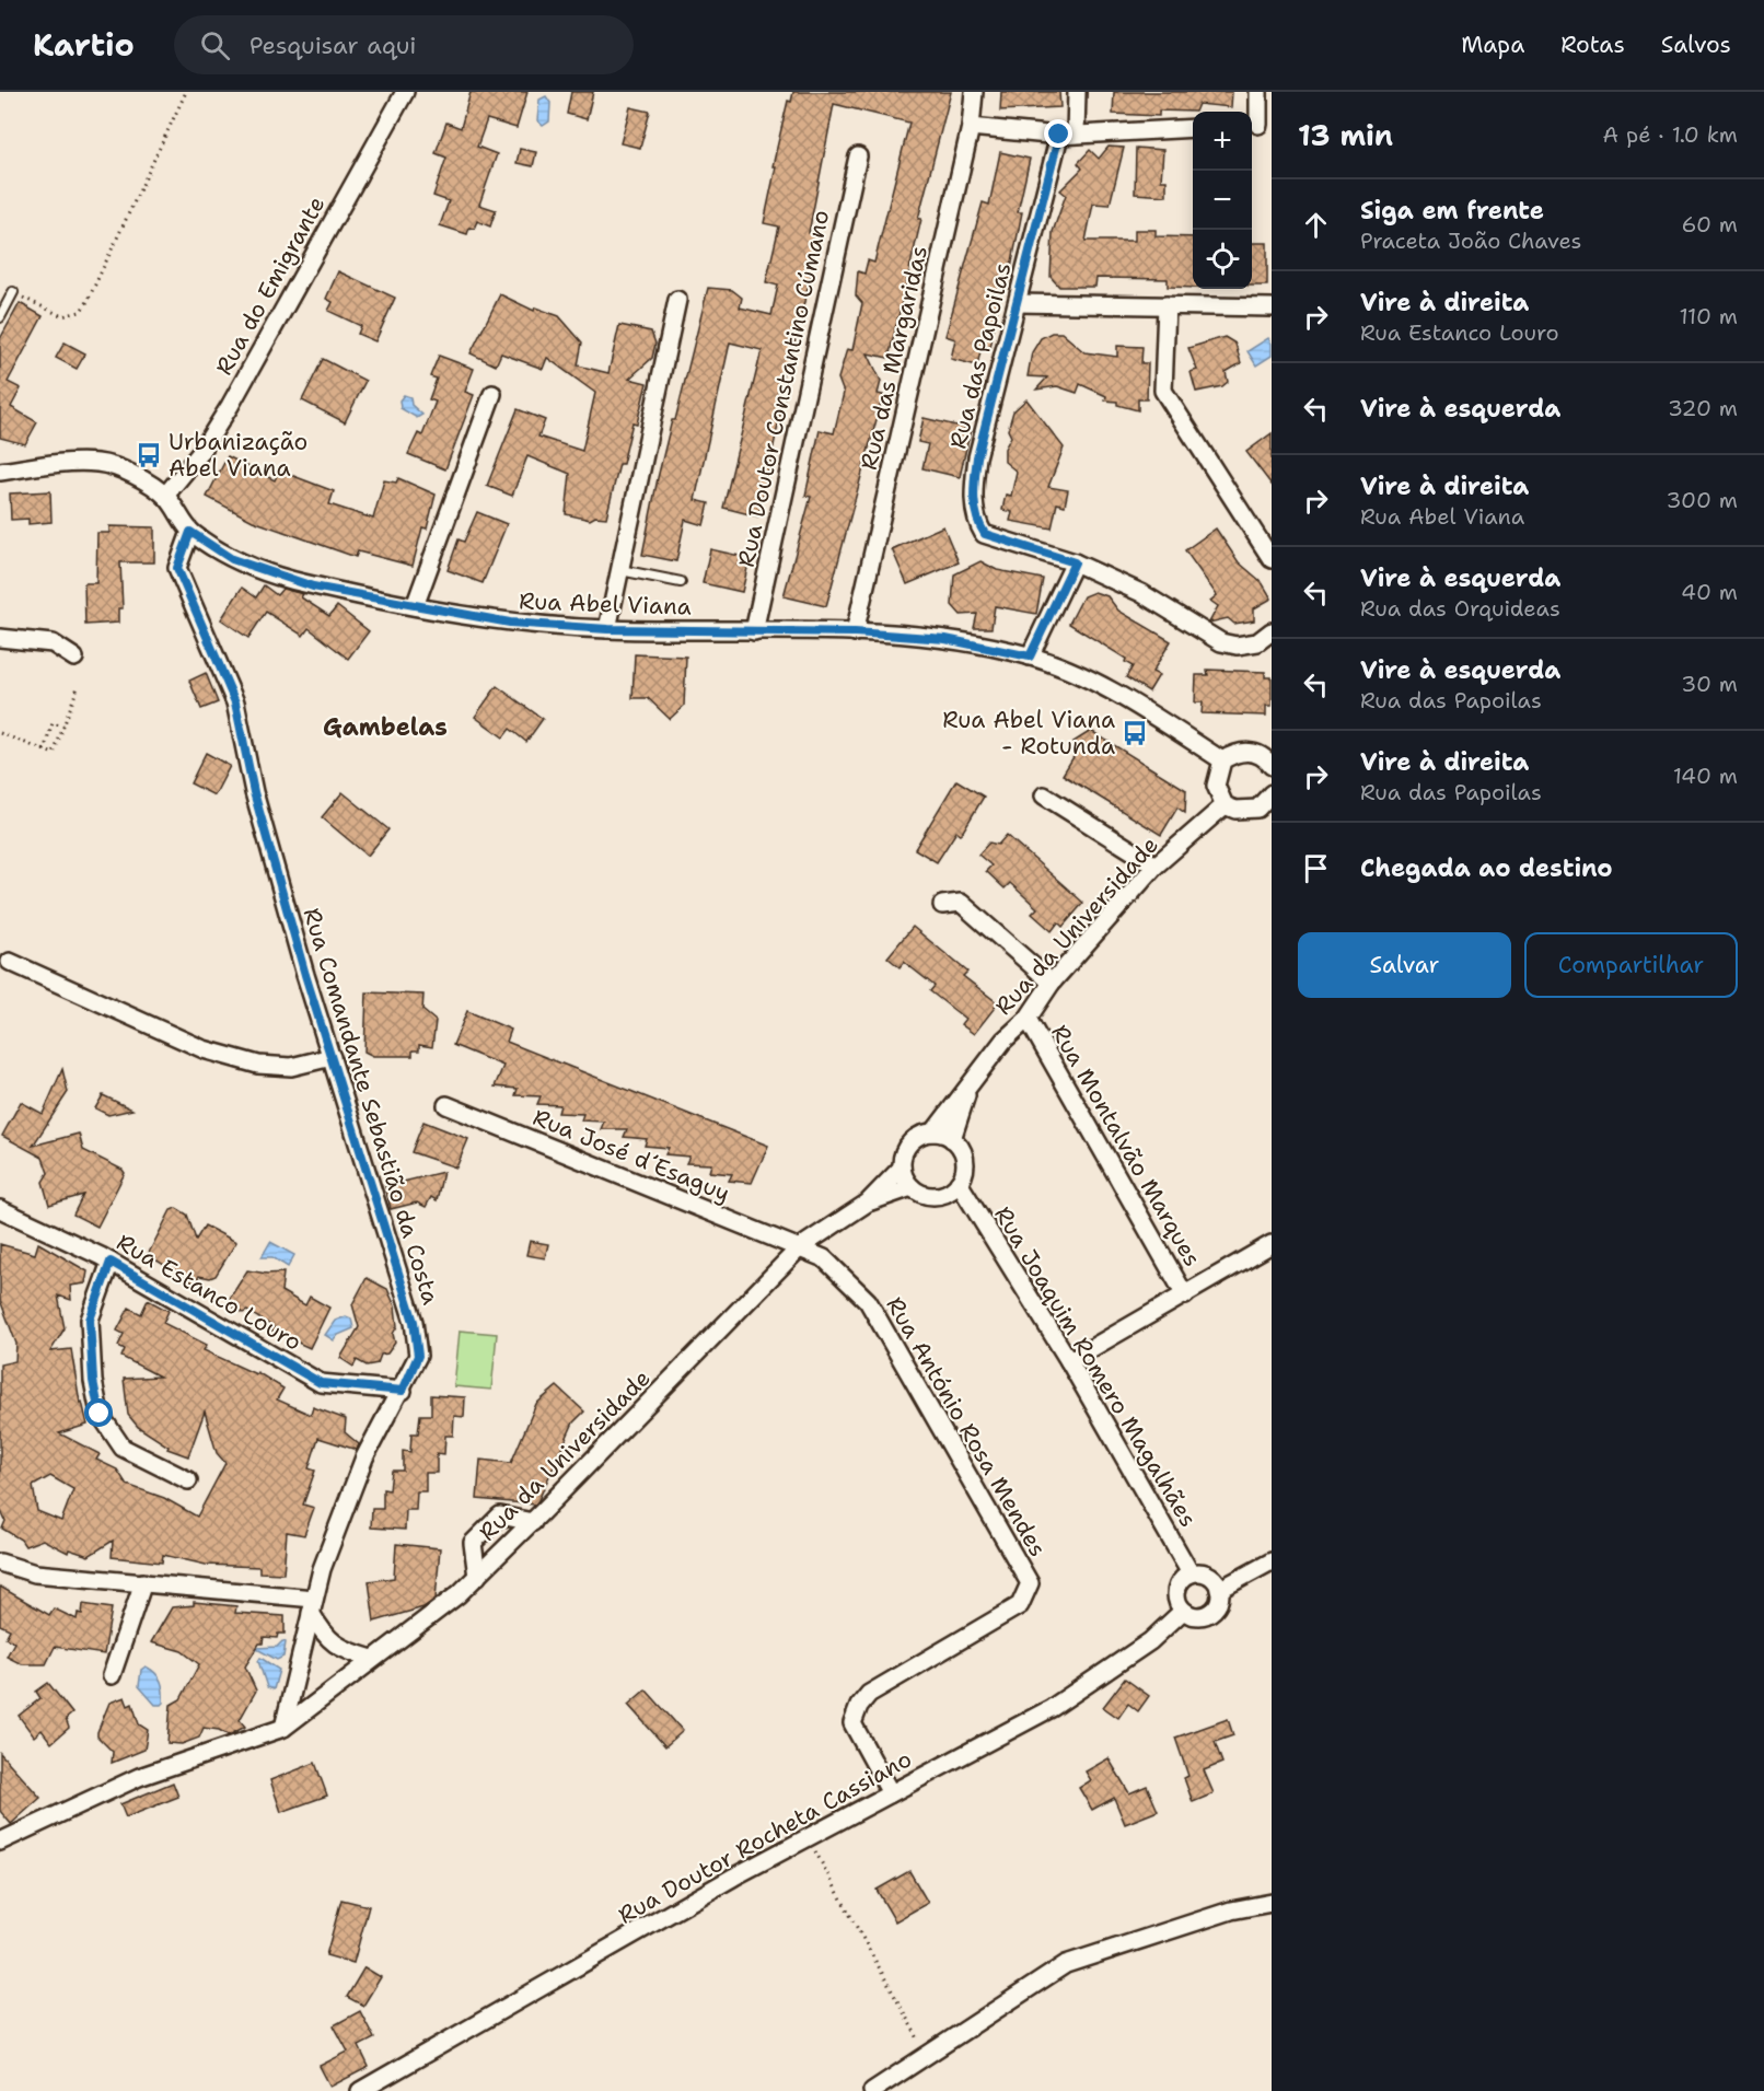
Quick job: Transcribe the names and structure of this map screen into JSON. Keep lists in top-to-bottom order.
{
  "streets": {
    "street": [
      "Rua do Emigrante",
      "Rua das Papoilas",
      "Rua das Margaridas",
      "Rua Doutor Constantino Cúmano",
      "Rua Abel Viana",
      "Rua da Universidade",
      "Rua Comandante Sebastião da Costa",
      "Rua Montalvão Marques",
      "Rua José d´Esaguy",
      "Rua Estanco Louro",
      "Rua Joaquim Romero Magalhães",
      "Rua António Rosa Mendes",
      "Rua Doutor Rocheta Cassiano"
    ]
  },
  "crossings": [
    ["Rua do Emigrante", "Rua Abel Viana"],
    ["Rua das Margaridas", "Rua Abel Viana"],
    ["Rua Doutor Constantino Cúmano", "Rua Abel Viana"],
    ["Rua Abel Viana", "Rua Comandante Sebastião da Costa"],
    ["Rua da Universidade", "Rua Comandante Sebastião da Costa"],
    ["Rua da Universidade", "Rua Montalvão Marques"],
    ["Rua da Universidade", "Rua José d´Esaguy"],
    ["Rua da Universidade", "Rua Joaquim Romero Magalhães"],
    ["Rua da Universidade", "Rua António Rosa Mendes"],
    ["Rua Comandante Sebastião da Costa", "Rua Estanco Louro"],
    ["Rua José d´Esaguy", "Rua António Rosa Mendes"],
    ["Rua Joaquim Romero Magalhães", "Rua Doutor Rocheta Cassiano"],
    ["Rua António Rosa Mendes", "Rua Doutor Rocheta Cassiano"]
  ],
  "districts": ["Gambelas"],
  "places": {
    "bus stop": ["Urbanização Abel Viana", "Rua Abel Viana - Rotunda"]
  },
  "page": {
    "header": "Kartio",
    "search": "Pesquisar aqui",
    "nav": ["Mapa", "Rotas", "Salvos"],
    "heading": ["13 min", "A pé · 1.0 km"],
    "map_buttons": ["+", "−"],
    "list": [
      ["Siga em frente", "Praceta João Chaves", "60 m"],
      ["Vire à direita", "Rua Estanco Louro", "110 m"],
      ["Vire à esquerda", "320 m"],
      ["Vire à direita", "Rua Abel Viana", "300 m"],
      ["Vire à esquerda", "Rua das Orquideas", "40 m"],
      ["Vire à esquerda", "Rua das Papoilas", "30 m"],
      ["Vire à direita", "Rua das Papoilas", "140 m"],
      "Chegada ao destino"
    ],
    "buttons": ["Salvar", "Compartilhar"]
  }
}
